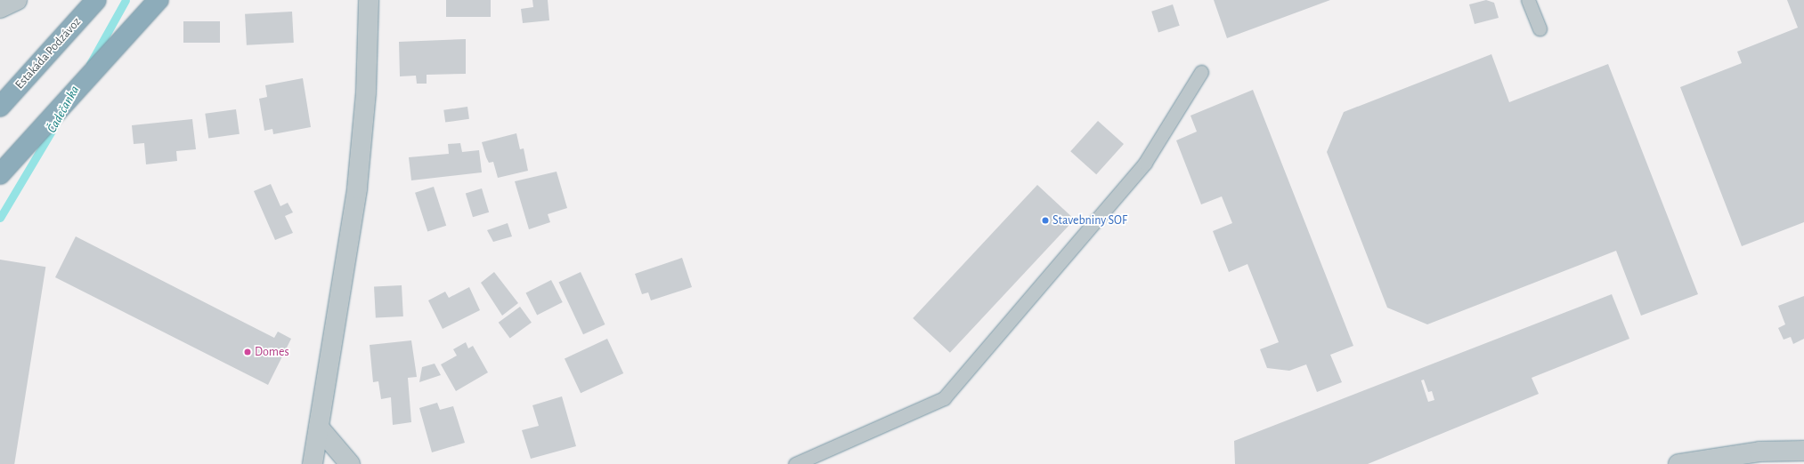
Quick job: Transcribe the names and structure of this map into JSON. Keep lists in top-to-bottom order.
{
  "streets": {
    "highway": ["Estakáda Podzávoz"]
  },
  "water": ["Čadečanka"],
  "places": ["Stavebniny SOF", "Domes"]
}
